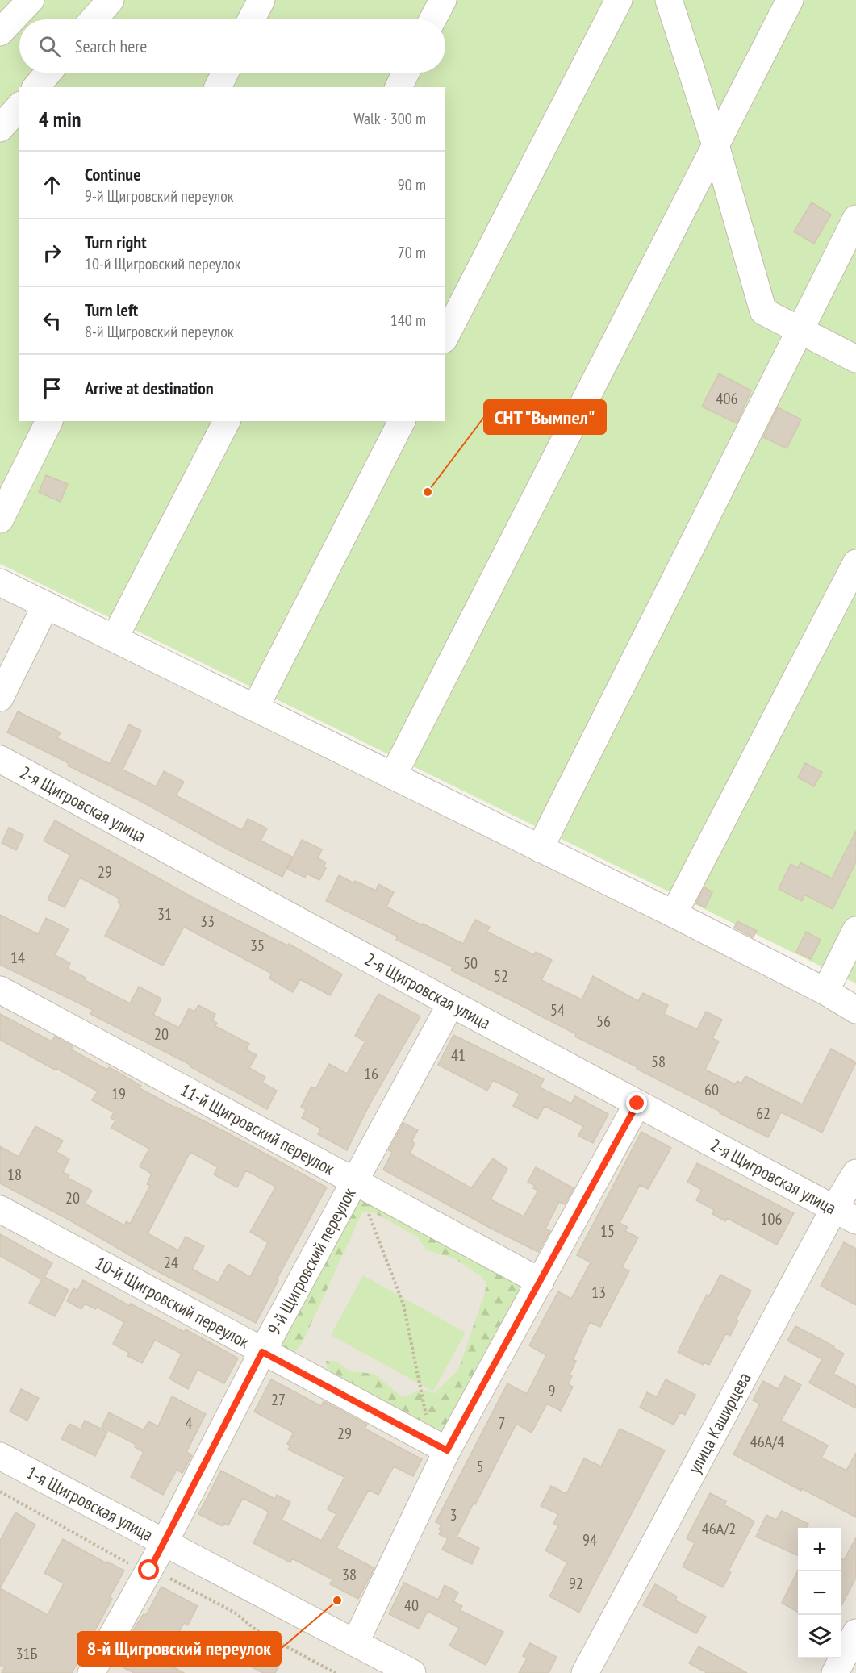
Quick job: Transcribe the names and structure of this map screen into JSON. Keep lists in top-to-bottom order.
{
  "streets": {
    "street": [
      "2-я Щигровская улица",
      "11-й Щигровский переулок",
      "9-й Щигровский переулок",
      "10-й Щигровский переулок",
      "улица Каширцева",
      "1-я Щигровская улица"
    ]
  },
  "crossings": [
    ["2-я Щигровская улица", "9-й Щигровский переулок"],
    ["2-я Щигровская улица", "улица Каширцева"],
    ["11-й Щигровский переулок", "9-й Щигровский переулок"],
    ["9-й Щигровский переулок", "10-й Щигровский переулок"],
    ["9-й Щигровский переулок", "1-я Щигровская улица"]
  ],
  "places": ["СНТ \"Вымпел\"", "8-й Щигровский переулок"],
  "house_numbers": [
    "406",
    "29",
    "31",
    "33",
    "35",
    "14",
    "50",
    "52",
    "54",
    "56",
    "20",
    "41",
    "58",
    "16",
    "60",
    "19",
    "62",
    "18",
    "20",
    "106",
    "15",
    "24",
    "13",
    "9",
    "27",
    "4",
    "7",
    "29",
    "46А/4",
    "5",
    "3",
    "46А/2",
    "94",
    "38",
    "92",
    "40",
    "31Б"
  ],
  "page": {
    "search": "Search here",
    "heading": ["4 min", "Walk · 300 m"],
    "list": [
      ["Continue", "9-й Щигровский переулок", "90 m"],
      ["Turn right", "10-й Щигровский переулок", "70 m"],
      ["Turn left", "8-й Щигровский переулок", "140 m"],
      "Arrive at destination"
    ],
    "map_buttons": ["+", "−"]
  }
}
